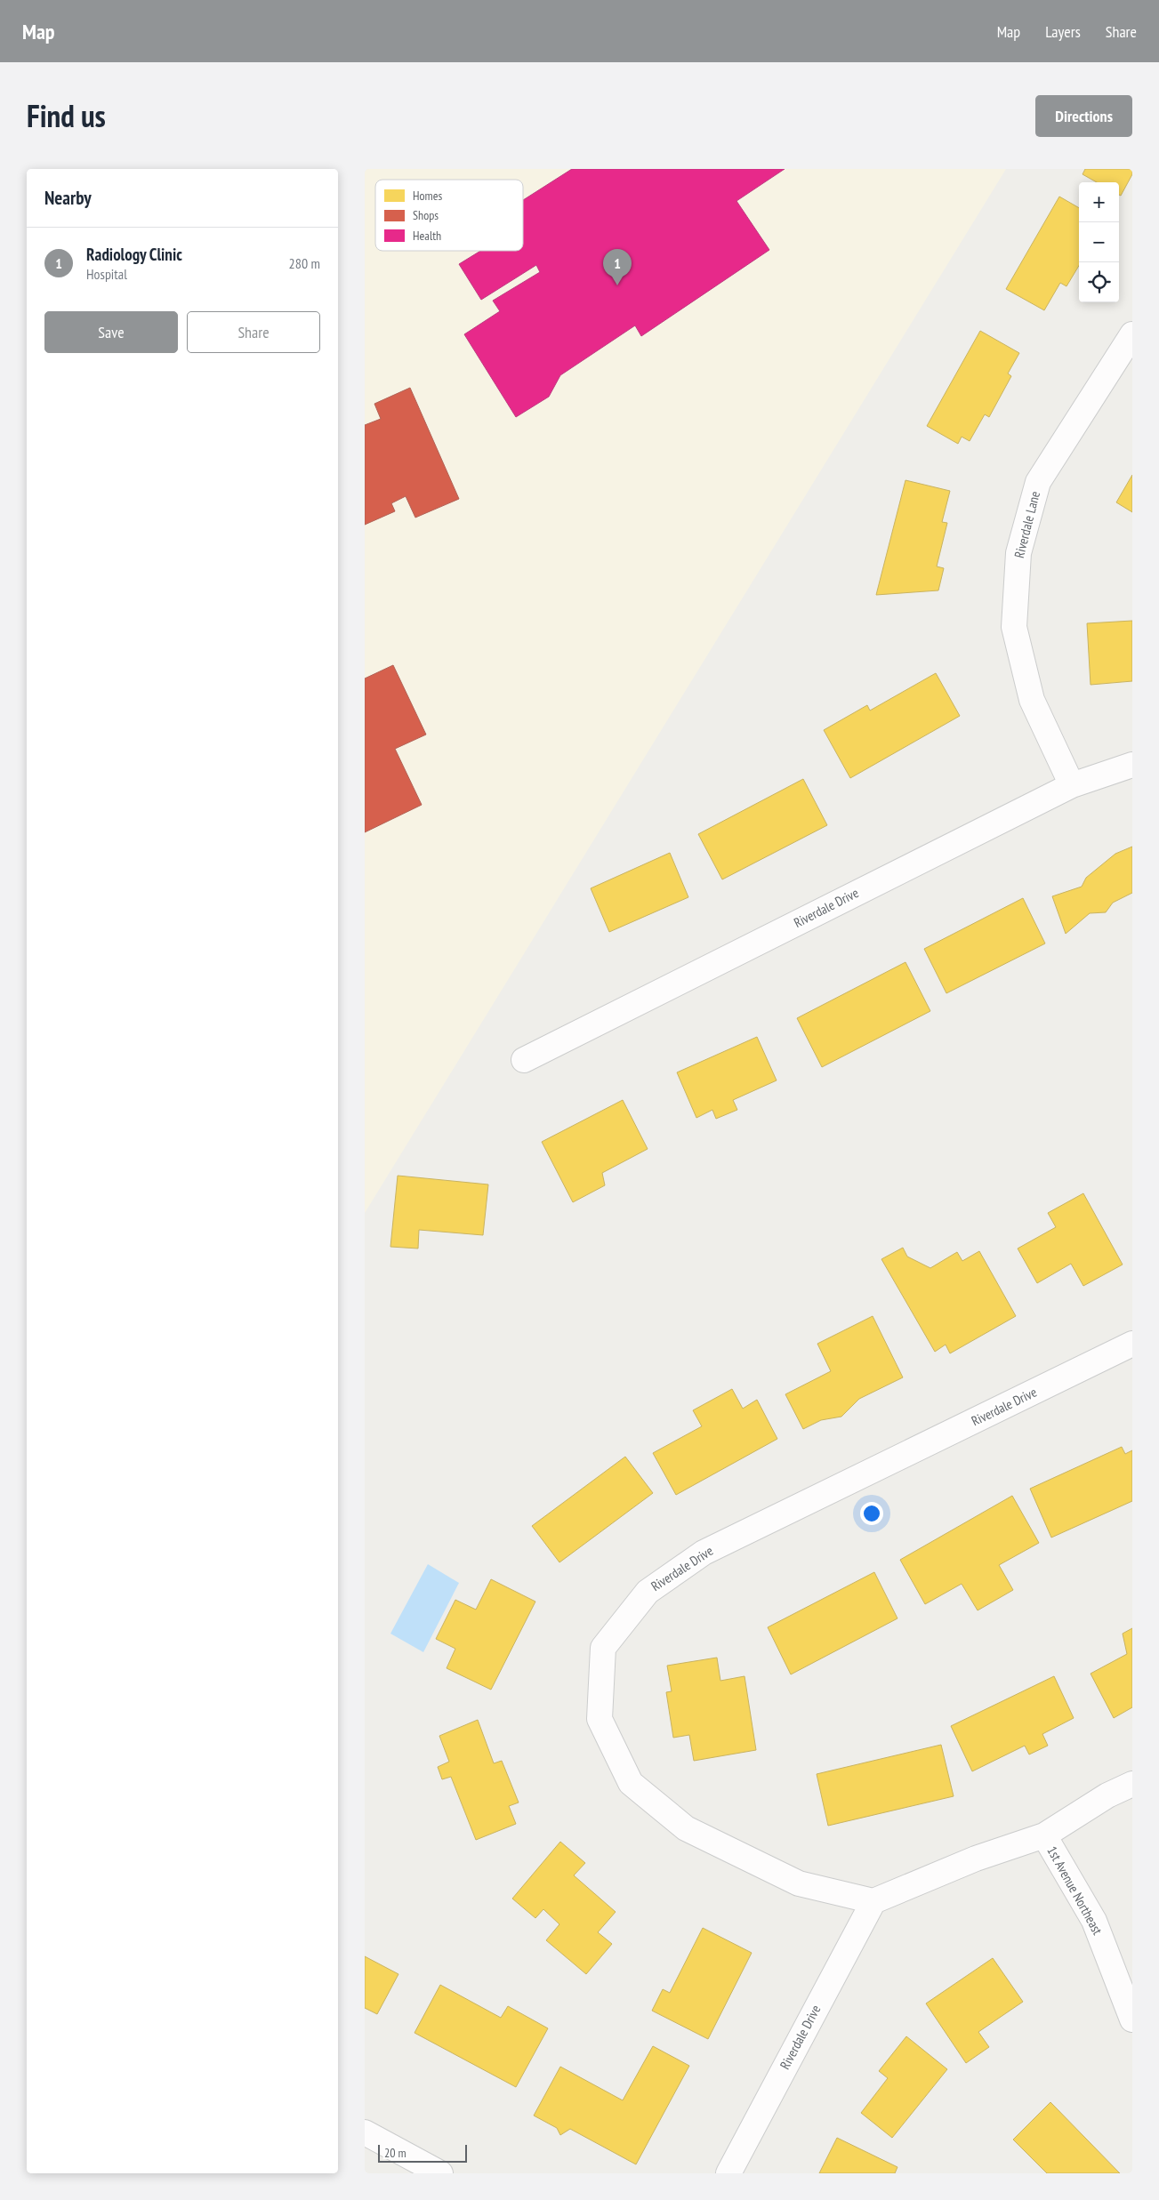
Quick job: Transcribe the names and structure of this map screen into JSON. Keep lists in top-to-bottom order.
{
  "streets": {
    "street": ["Riverdale Lane", "Riverdale Drive", "1st Avenue Northeast"]
  },
  "crossings": [
    ["Riverdale Lane", "Riverdale Drive"]
  ],
  "legend": ["Homes", "Shops", "Health"],
  "scale_bar": "20 m",
  "page": {
    "header": "Map",
    "nav": ["Map", "Layers", "Share"],
    "title": "Find us",
    "buttons": [
      "Directions",
      ["Save", "Share"]
    ],
    "heading": "Nearby",
    "map_buttons": ["+", "−"],
    "list": [
      {
        "mark": "1",
        "name": "Radiology Clinic",
        "note": "Hospital",
        "value": "280 m"
      }
    ],
    "pins": "1",
    "scale": "20 m"
  }
}
